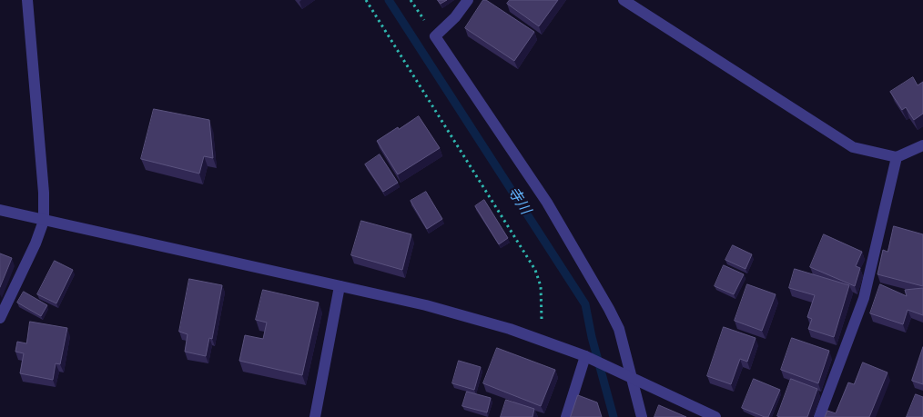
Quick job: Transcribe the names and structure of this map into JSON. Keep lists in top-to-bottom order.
{
  "water": ["寺川"]
}
